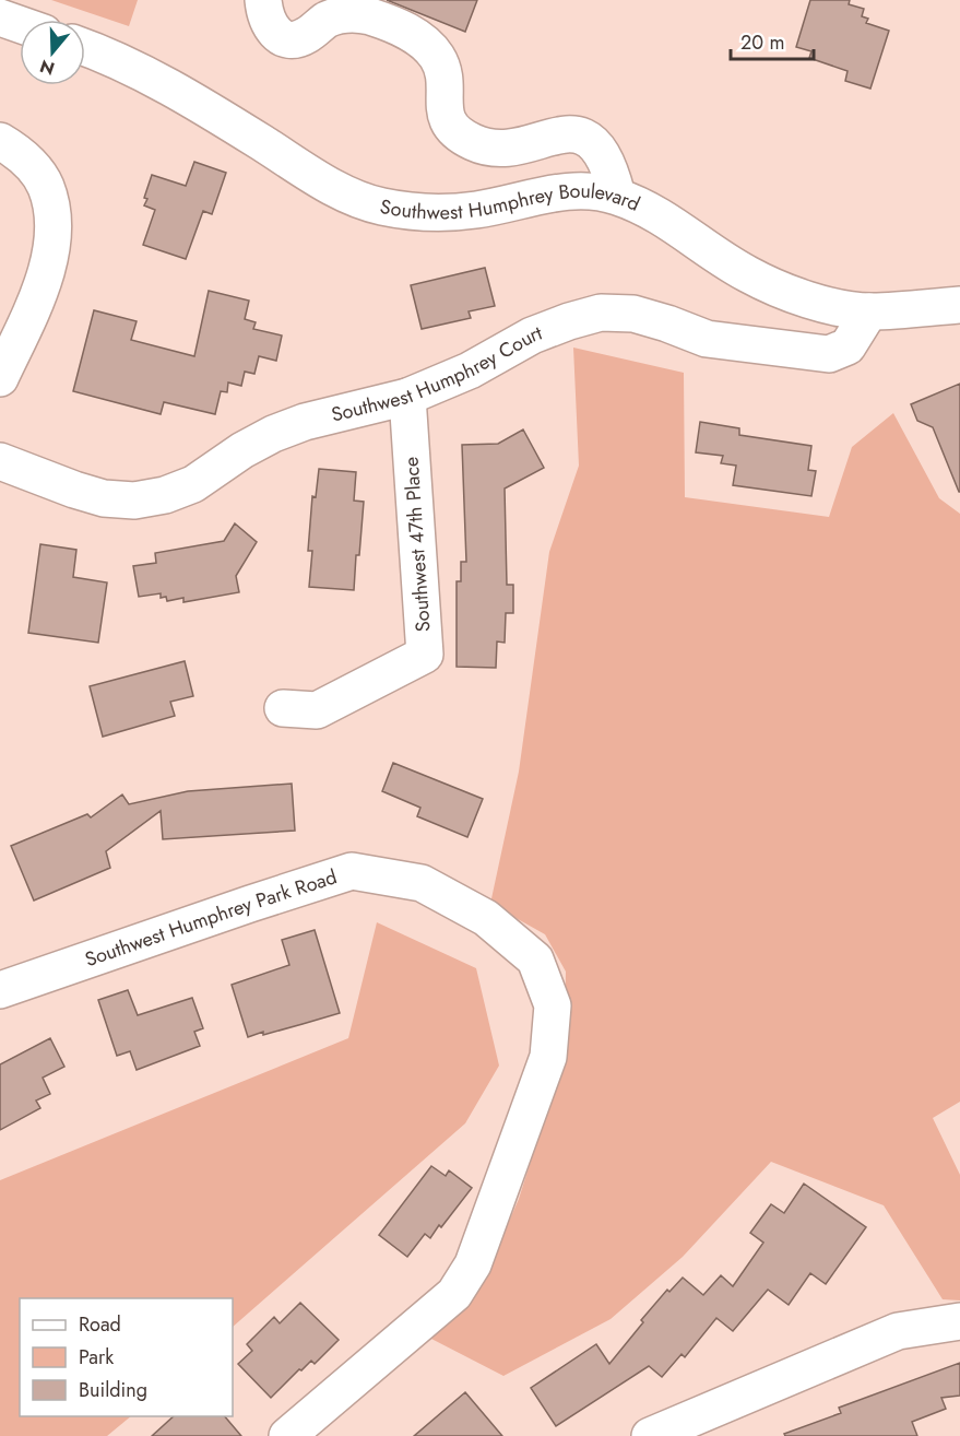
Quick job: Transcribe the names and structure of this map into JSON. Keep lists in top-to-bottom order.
{
  "streets": {
    "street": [
      "Southwest Humphrey Boulevard",
      "Southwest Humphrey Court",
      "Southwest 47th Place",
      "Southwest Humphrey Park Road"
    ]
  },
  "crossings": [
    ["Southwest Humphrey Boulevard", "Southwest Humphrey Court"],
    ["Southwest Humphrey Court", "Southwest 47th Place"]
  ],
  "legend": ["Road", "Park", "Building"],
  "scale_bar": "20 m",
  "north": "bottom"
}
